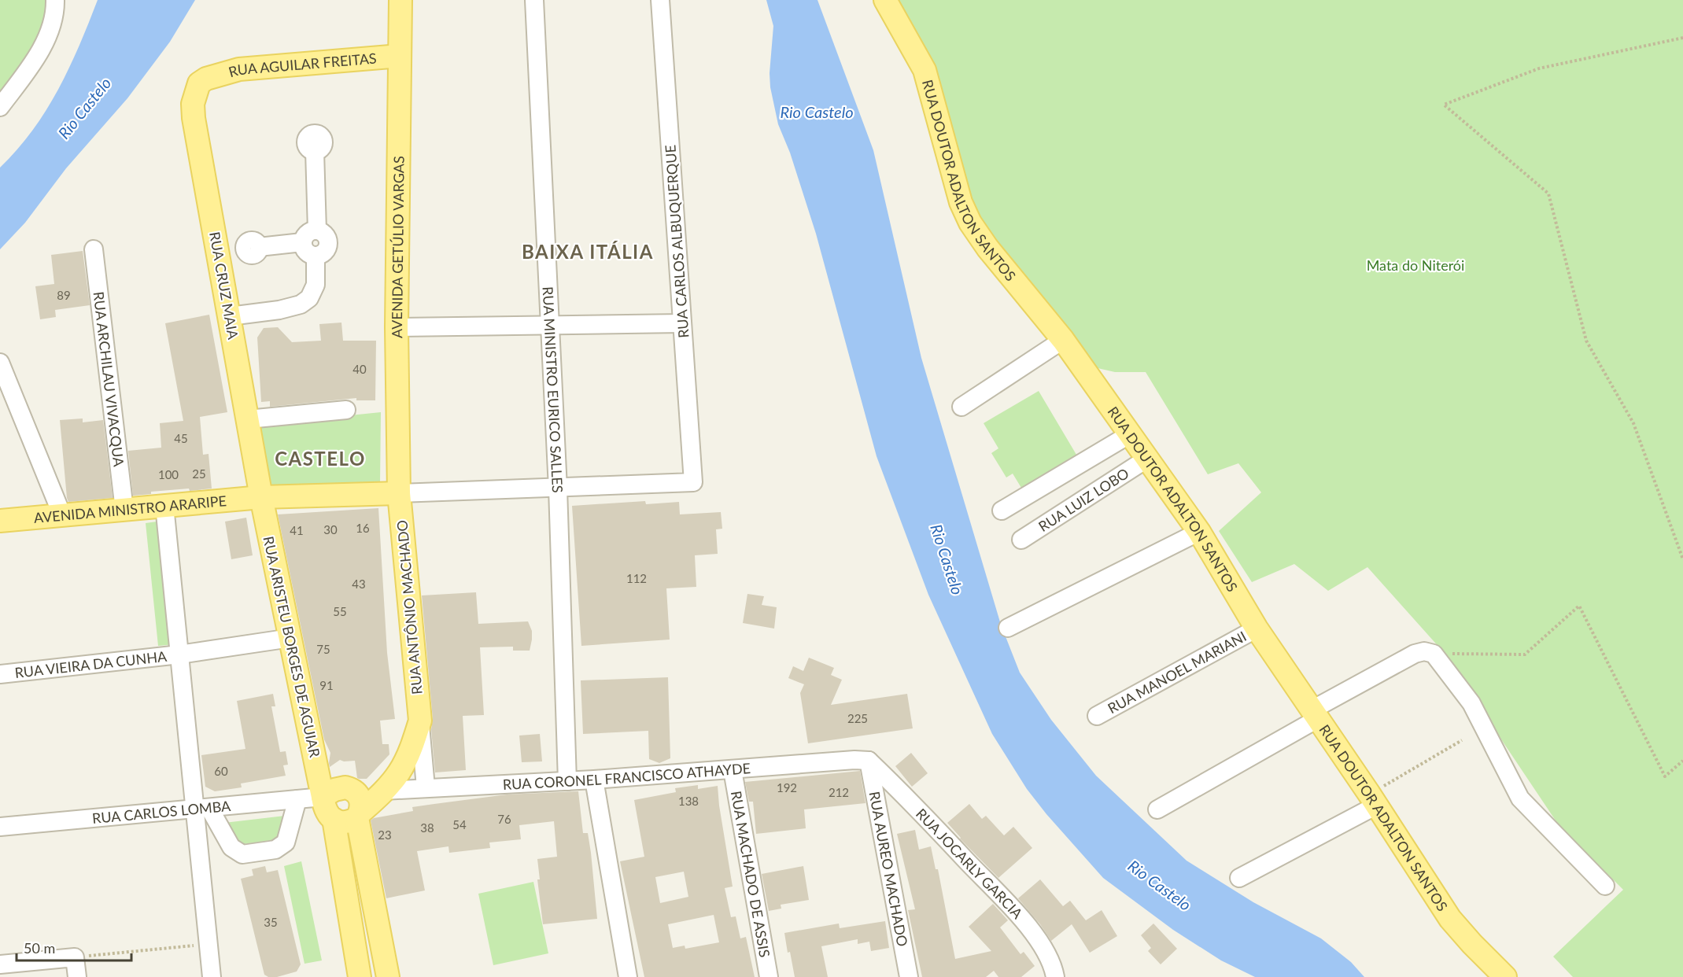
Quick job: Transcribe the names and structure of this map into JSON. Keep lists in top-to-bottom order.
{
  "streets": {
    "main road": [
      "RUA AGUILAR FREITAS",
      "RUA DOUTOR ADALTON SANTOS",
      "AVENIDA GETÚLIO VARGAS",
      "RUA CRUZ MAIA",
      "AVENIDA MINISTRO ARARIPE",
      "RUA ANTÔNIO MACHADO",
      "RUA ARISTEU BORGES DE AGUIAR"
    ],
    "street": [
      "RUA CARLOS ALBUQUERQUE",
      "RUA ARCHILAU VIVACQUA",
      "RUA MINISTRO EURICO SALLES",
      "RUA LUIZ LOBO",
      "RUA VIEIRA DA CUNHA",
      "RUA MANOEL MARIANI",
      "RUA CORONEL FRANCISCO ATHAYDE",
      "RUA CARLOS LOMBA",
      "RUA JOCARLY GARCIA",
      "RUA AUREO MACHADO",
      "RUA MACHADO DE ASSIS"
    ]
  },
  "crossings": [
    ["RUA AGUILAR FREITAS", "AVENIDA GETÚLIO VARGAS"],
    ["RUA AGUILAR FREITAS", "RUA CRUZ MAIA"],
    ["RUA DOUTOR ADALTON SANTOS", "RUA LUIZ LOBO"],
    ["RUA DOUTOR ADALTON SANTOS", "RUA MANOEL MARIANI"],
    ["RUA CARLOS ALBUQUERQUE", "RUA MINISTRO EURICO SALLES"],
    ["AVENIDA GETÚLIO VARGAS", "AVENIDA MINISTRO ARARIPE"],
    ["AVENIDA GETÚLIO VARGAS", "RUA ANTÔNIO MACHADO"],
    ["RUA CRUZ MAIA", "AVENIDA MINISTRO ARARIPE"],
    ["RUA CRUZ MAIA", "RUA ARISTEU BORGES DE AGUIAR"],
    ["RUA ARCHILAU VIVACQUA", "AVENIDA MINISTRO ARARIPE"],
    ["RUA MINISTRO EURICO SALLES", "RUA CORONEL FRANCISCO ATHAYDE"],
    ["AVENIDA MINISTRO ARARIPE", "RUA ANTÔNIO MACHADO"],
    ["AVENIDA MINISTRO ARARIPE", "RUA ARISTEU BORGES DE AGUIAR"],
    ["RUA ANTÔNIO MACHADO", "RUA ARISTEU BORGES DE AGUIAR"],
    ["RUA ANTÔNIO MACHADO", "RUA CORONEL FRANCISCO ATHAYDE"],
    ["RUA ANTÔNIO MACHADO", "RUA CARLOS LOMBA"],
    ["RUA ARISTEU BORGES DE AGUIAR", "RUA VIEIRA DA CUNHA"],
    ["RUA ARISTEU BORGES DE AGUIAR", "RUA CARLOS LOMBA"],
    ["RUA CORONEL FRANCISCO ATHAYDE", "RUA JOCARLY GARCIA"],
    ["RUA CORONEL FRANCISCO ATHAYDE", "RUA AUREO MACHADO"],
    ["RUA CORONEL FRANCISCO ATHAYDE", "RUA MACHADO DE ASSIS"],
    ["RUA JOCARLY GARCIA", "RUA AUREO MACHADO"]
  ],
  "districts": ["BAIXA ITÁLIA", "CASTELO"],
  "water": ["Rio Castelo"],
  "parks": ["Mata do Niterói"],
  "house_numbers": [
    "89",
    "40",
    "45",
    "25",
    "100",
    "16",
    "30",
    "41",
    "112",
    "43",
    "55",
    "75",
    "91",
    "225",
    "60",
    "192",
    "212",
    "138",
    "76",
    "54",
    "38",
    "23",
    "35"
  ],
  "scale_bar": "50 m"
}
